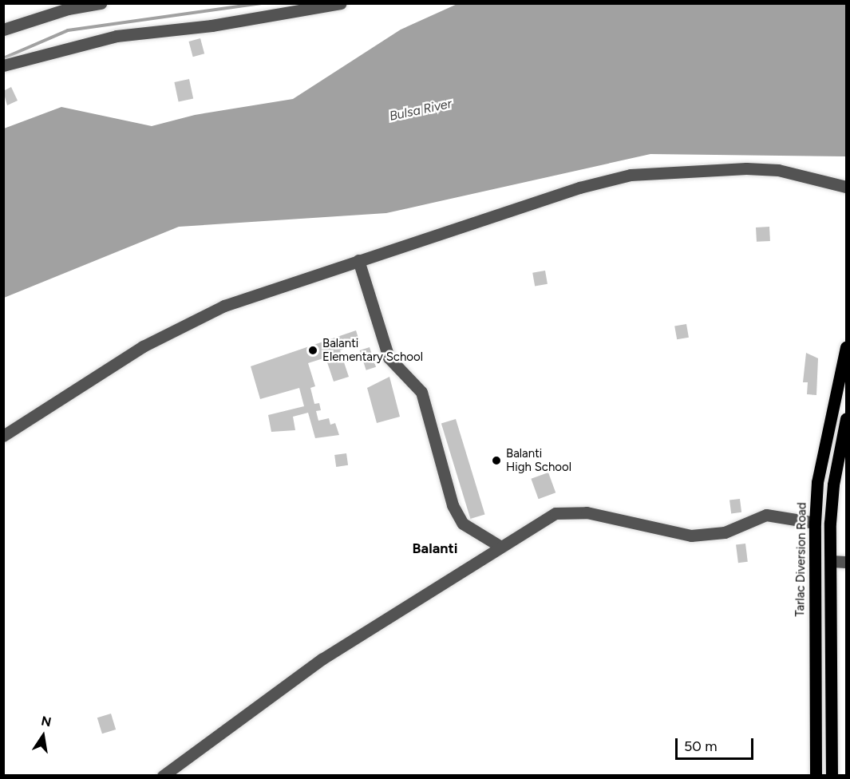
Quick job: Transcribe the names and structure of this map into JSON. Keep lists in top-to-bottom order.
{
  "streets": {
    "main road": ["Tarlac Diversion Road"]
  },
  "districts": ["Balanti"],
  "water": ["Bulsa River"],
  "places": ["Balanti Elementary School", "Balanti High School"],
  "scale_bar": "50 m",
  "north": "top"
}
